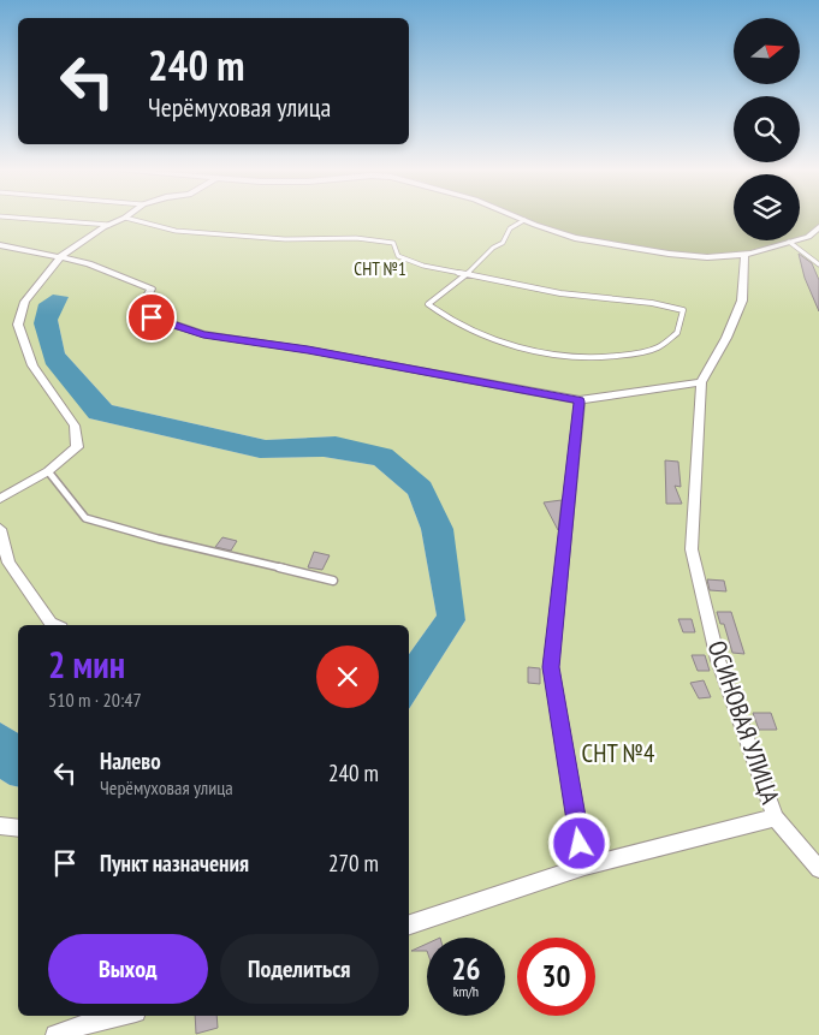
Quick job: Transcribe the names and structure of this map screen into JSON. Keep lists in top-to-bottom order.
{
  "streets": {
    "street": ["ОСИНОВАЯ УЛИЦА"]
  },
  "parks": ["СНТ №1", "СНТ №4"],
  "north": "right",
  "page": {
    "turn": ["240 m", "Черёмуховая улица"],
    "heading": ["2 мин", "510 m · 20:47"],
    "list": [
      {
        "name": "Налево",
        "note": "Черёмуховая улица",
        "value": "240 m"
      },
      {
        "name": "Пункт назначения",
        "value": "270 m"
      }
    ],
    "buttons": ["Выход", "Поделиться"],
    "speed": "26 km/h",
    "limit": "30"
  }
}
